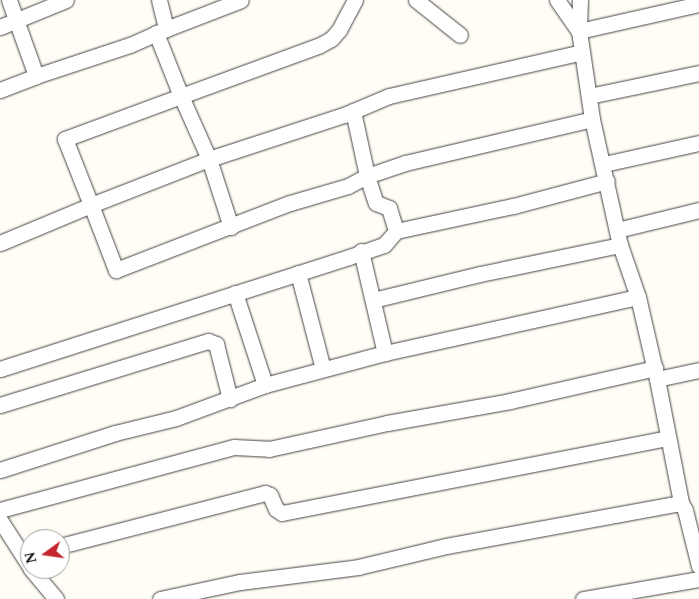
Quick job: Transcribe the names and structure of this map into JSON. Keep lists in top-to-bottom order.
{
  "north": "left"
}
